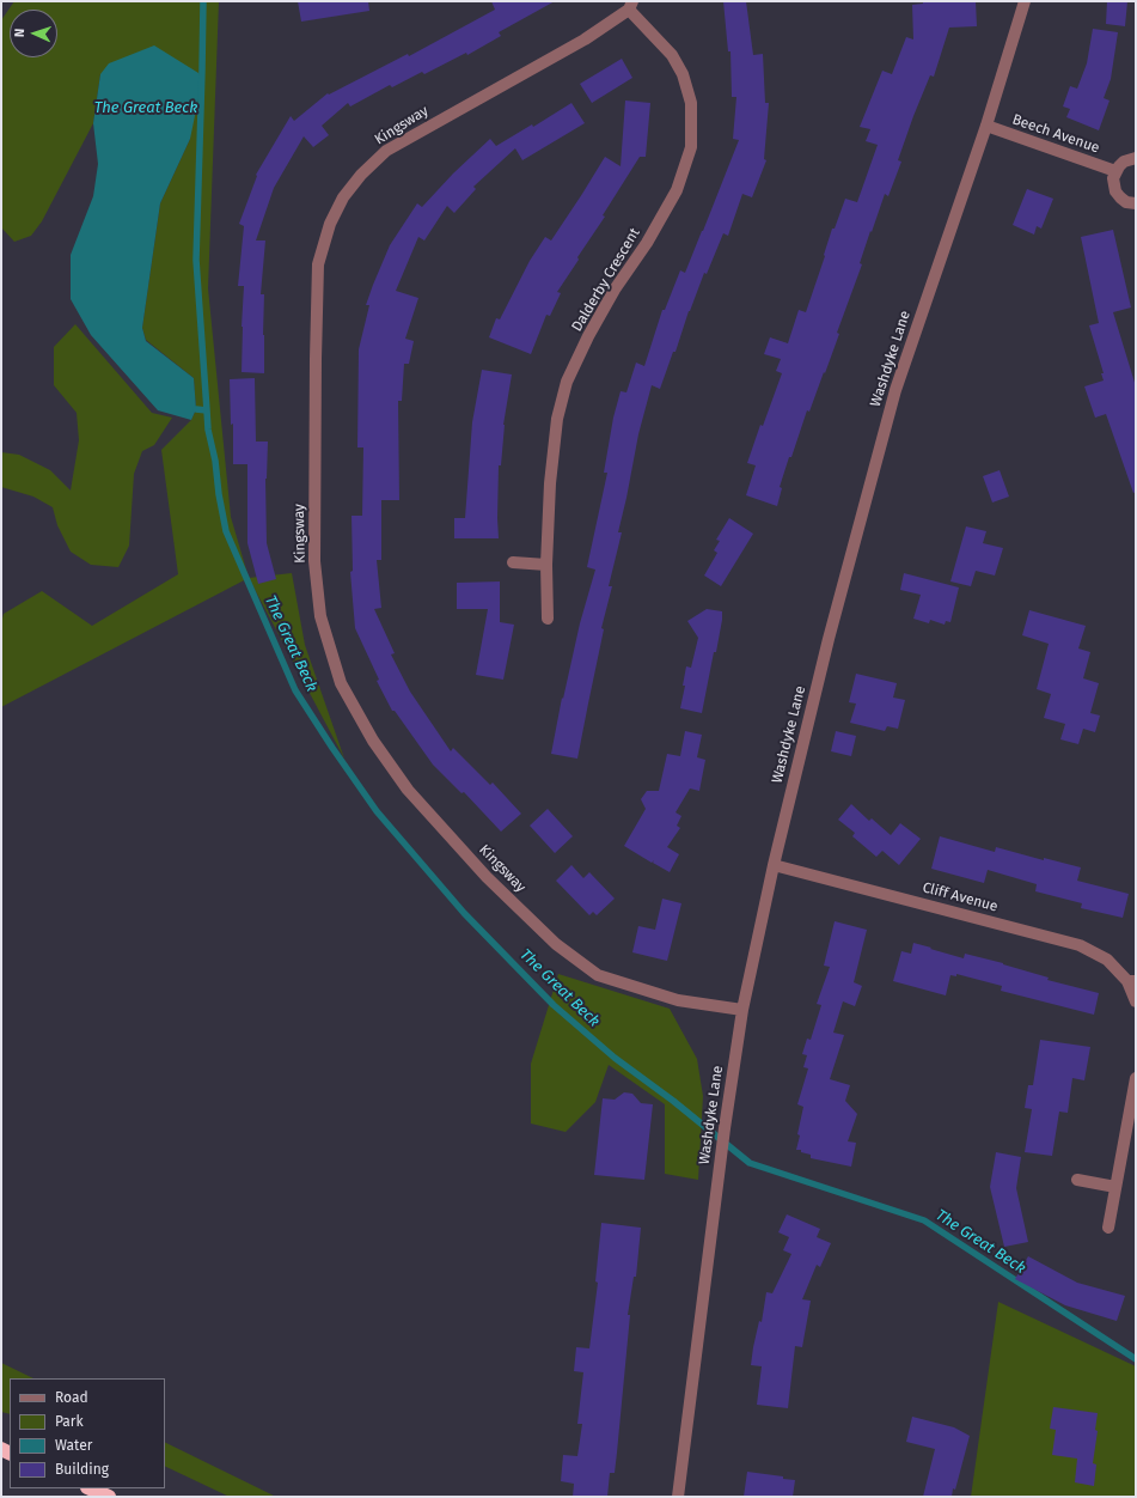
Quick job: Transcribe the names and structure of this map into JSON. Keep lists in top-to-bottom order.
{
  "streets": {
    "street": [
      "Kingsway",
      "Beech Avenue",
      "Dalderby Crescent",
      "Washdyke Lane",
      "Cliff Avenue"
    ]
  },
  "crossings": [
    ["Kingsway", "Dalderby Crescent"],
    ["Kingsway", "Washdyke Lane"],
    ["Beech Avenue", "Washdyke Lane"],
    ["Washdyke Lane", "Cliff Avenue"]
  ],
  "water": ["The Great Beck"],
  "legend": [
    "Road",
    "Park",
    "Water",
    "Building"
  ],
  "north": "left"
}
